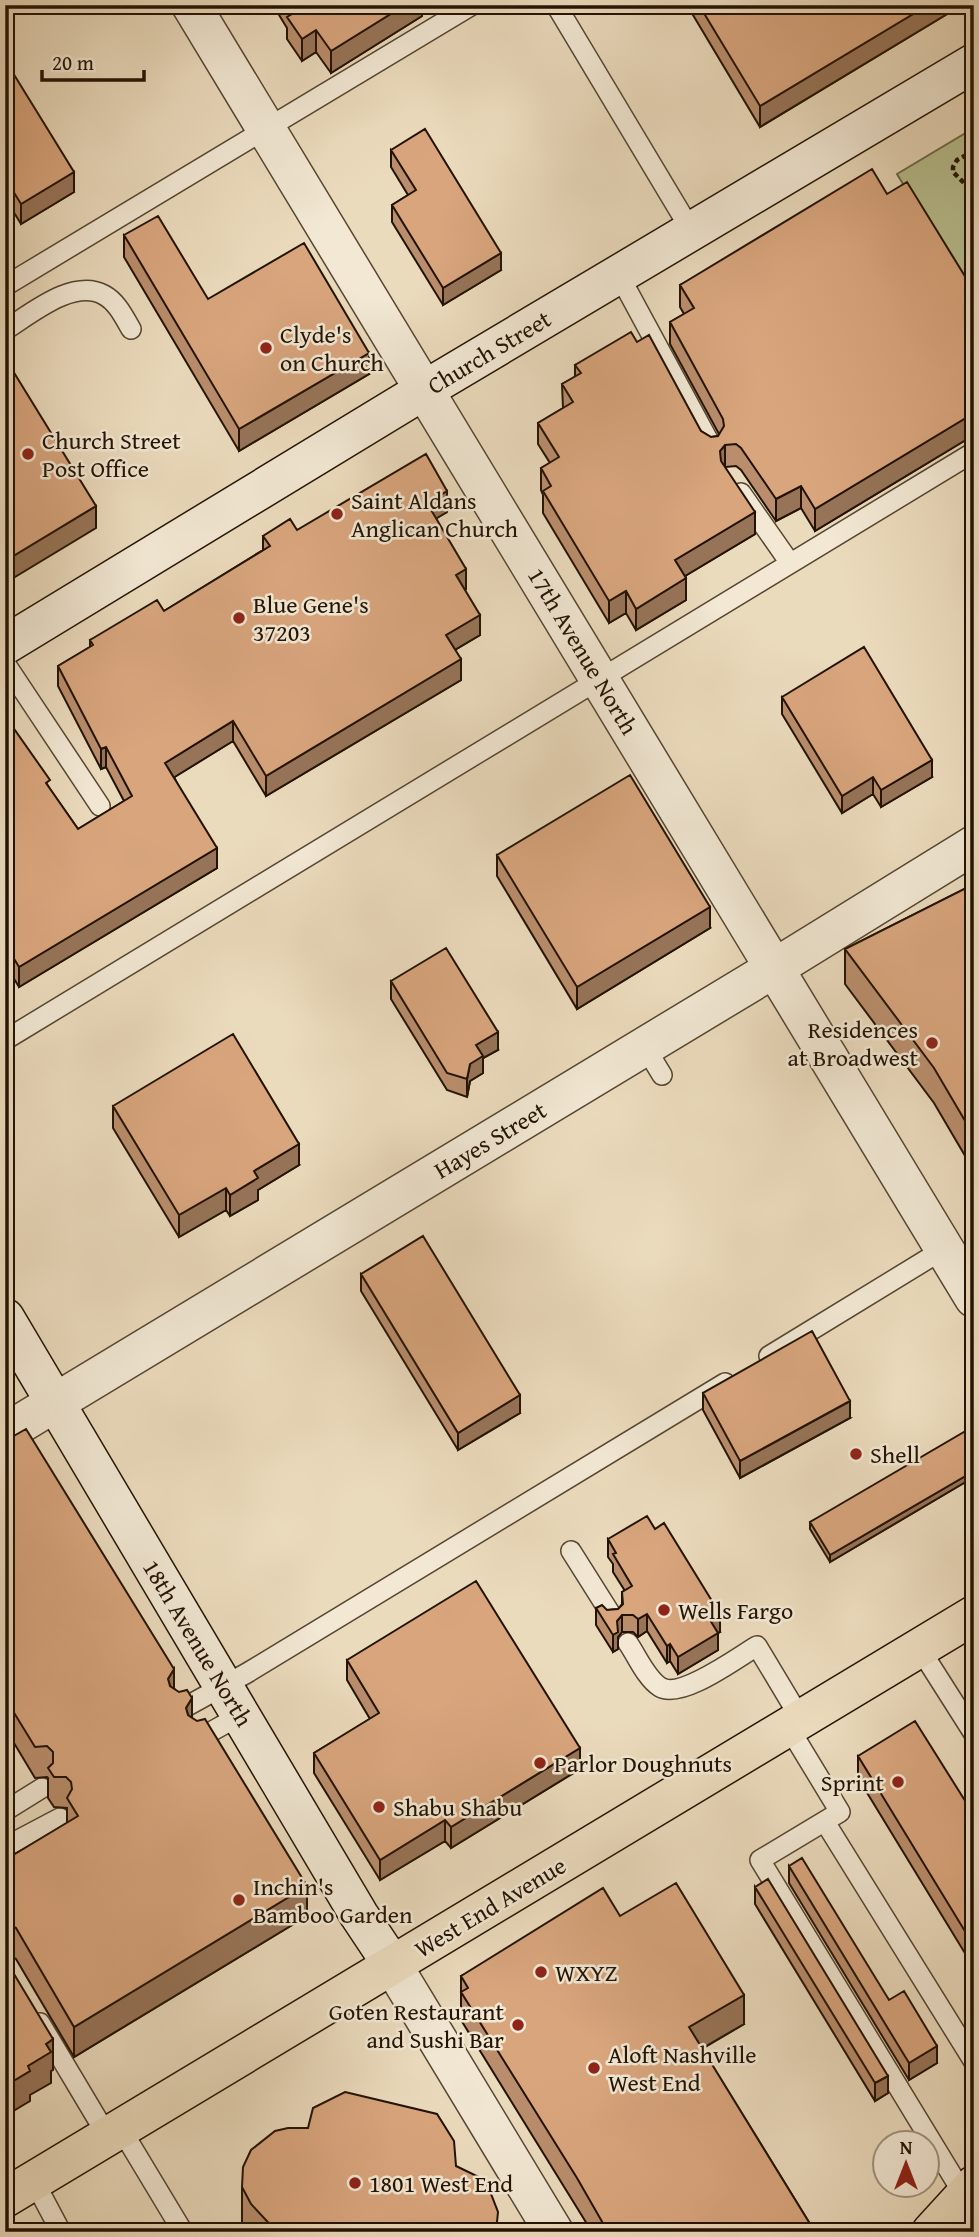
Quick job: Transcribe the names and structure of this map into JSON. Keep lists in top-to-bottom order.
{
  "streets": {
    "main road": ["West End Avenue"],
    "street": [
      "Church Street",
      "17th Avenue North",
      "Hayes Street",
      "18th Avenue North"
    ]
  },
  "crossings": [
    ["Church Street", "17th Avenue North"],
    ["17th Avenue North", "Hayes Street"],
    ["Hayes Street", "18th Avenue North"],
    ["18th Avenue North", "West End Avenue"]
  ],
  "places": [
    "Clyde's on Church",
    "Church Street Post Office",
    "Saint Aldans Anglican Church",
    "Blue Gene's 37203",
    "Residences at Broadwest",
    "Shell",
    "Wells Fargo",
    "Parlor Doughnuts",
    "Sprint",
    "Shabu Shabu",
    "Inchin's Bamboo Garden",
    "WXYZ",
    "Goten Restaurant and Sushi Bar",
    "Aloft Nashville West End",
    "1801 West End"
  ],
  "scale_bar": "20 m",
  "north": "top"
}
